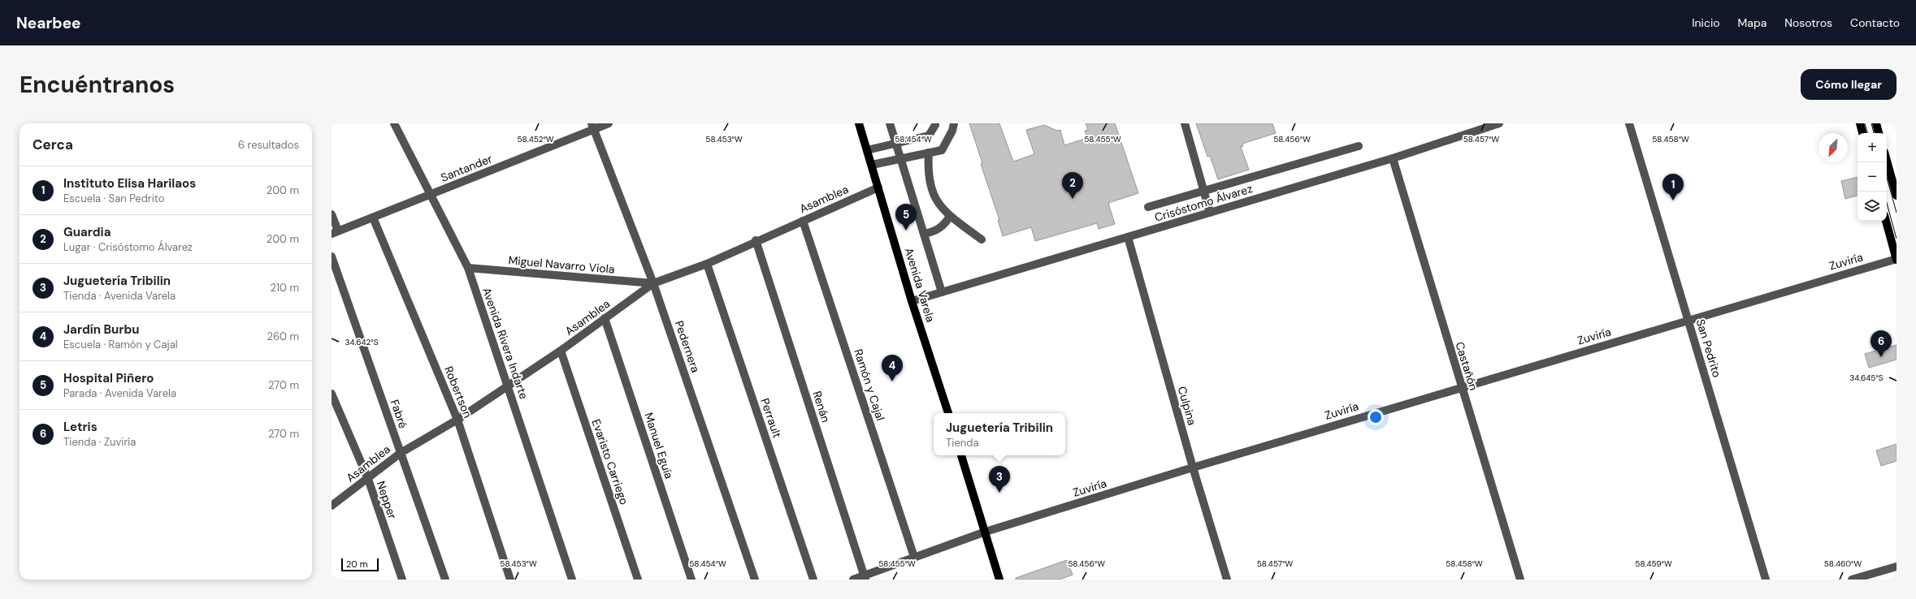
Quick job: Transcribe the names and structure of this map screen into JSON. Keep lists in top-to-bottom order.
{
  "streets": {
    "main road": ["Avenida Varela"],
    "street": [
      "Santander",
      "Asamblea",
      "Crisóstomo Álvarez",
      "Zuviría",
      "Miguel Navarro Viola",
      "Avenida Rivera Indarte",
      "Pedernera",
      "San Pedrito",
      "Castañón",
      "Ramón y Cajal",
      "Robertson",
      "Culpina",
      "Renán",
      "Fabré",
      "Perrault",
      "Manuel Eguía",
      "Evaristo Carriego",
      "Nepper"
    ]
  },
  "crossings": [
    ["Santander", "Avenida Rivera Indarte"],
    ["Santander", "Pedernera"],
    ["Santander", "Robertson"],
    ["Asamblea", "Miguel Navarro Viola"],
    ["Asamblea", "Avenida Varela"],
    ["Asamblea", "Avenida Rivera Indarte"],
    ["Asamblea", "Pedernera"],
    ["Asamblea", "Ramón y Cajal"],
    ["Asamblea", "Robertson"],
    ["Asamblea", "Renán"],
    ["Asamblea", "Fabré"],
    ["Asamblea", "Perrault"],
    ["Asamblea", "Manuel Eguía"],
    ["Asamblea", "Evaristo Carriego"],
    ["Asamblea", "Nepper"],
    ["Crisóstomo Álvarez", "Avenida Varela"],
    ["Crisóstomo Álvarez", "Castañón"],
    ["Crisóstomo Álvarez", "Culpina"],
    ["Zuviría", "San Pedrito"],
    ["Zuviría", "Castañón"],
    ["Zuviría", "Ramón y Cajal"],
    ["Zuviría", "Culpina"],
    ["Zuviría", "Renán"],
    ["Miguel Navarro Viola", "Avenida Rivera Indarte"],
    ["Miguel Navarro Viola", "Pedernera"]
  ],
  "scale_bar": "20 m",
  "north": "bottom left",
  "page": {
    "header": "Nearbee",
    "nav": [
      "Inicio",
      "Mapa",
      "Nosotros",
      "Contacto"
    ],
    "buttons": "Cómo llegar",
    "title": "Encuéntranos",
    "heading": ["Cerca", "6 resultados"],
    "map_buttons": ["+", "−"],
    "list": [
      {
        "mark": "1",
        "name": "Instituto Elisa Harilaos",
        "note": "Escuela · San Pedrito",
        "value": "200 m"
      },
      {
        "mark": "2",
        "name": "Guardia",
        "note": "Lugar · Crisóstomo Álvarez",
        "value": "200 m"
      },
      {
        "mark": "3",
        "name": "Juguetería Tribilin",
        "note": "Tienda · Avenida Varela",
        "value": "210 m"
      },
      {
        "mark": "4",
        "name": "Jardín Burbu",
        "note": "Escuela · Ramón y Cajal",
        "value": "260 m"
      },
      {
        "mark": "5",
        "name": "Hospital Piñero",
        "note": "Parada · Avenida Varela",
        "value": "270 m"
      },
      {
        "mark": "6",
        "name": "Letris",
        "note": "Tienda · Zuviría",
        "value": "270 m"
      }
    ],
    "pins": [
      "2",
      "1",
      "5",
      "6",
      "4",
      "3"
    ],
    "popup": ["Juguetería Tribilin", "Tienda"],
    "scale": "20 m"
  },
  "coordinates": [
    "58.452°W",
    "58.456°W",
    "58.453°W",
    "58.454°W",
    "58.455°W",
    "58.457°W",
    "58.458°W",
    "34.642°S",
    "34.645°S",
    "58.459°W",
    "58.460°W"
  ]
}
